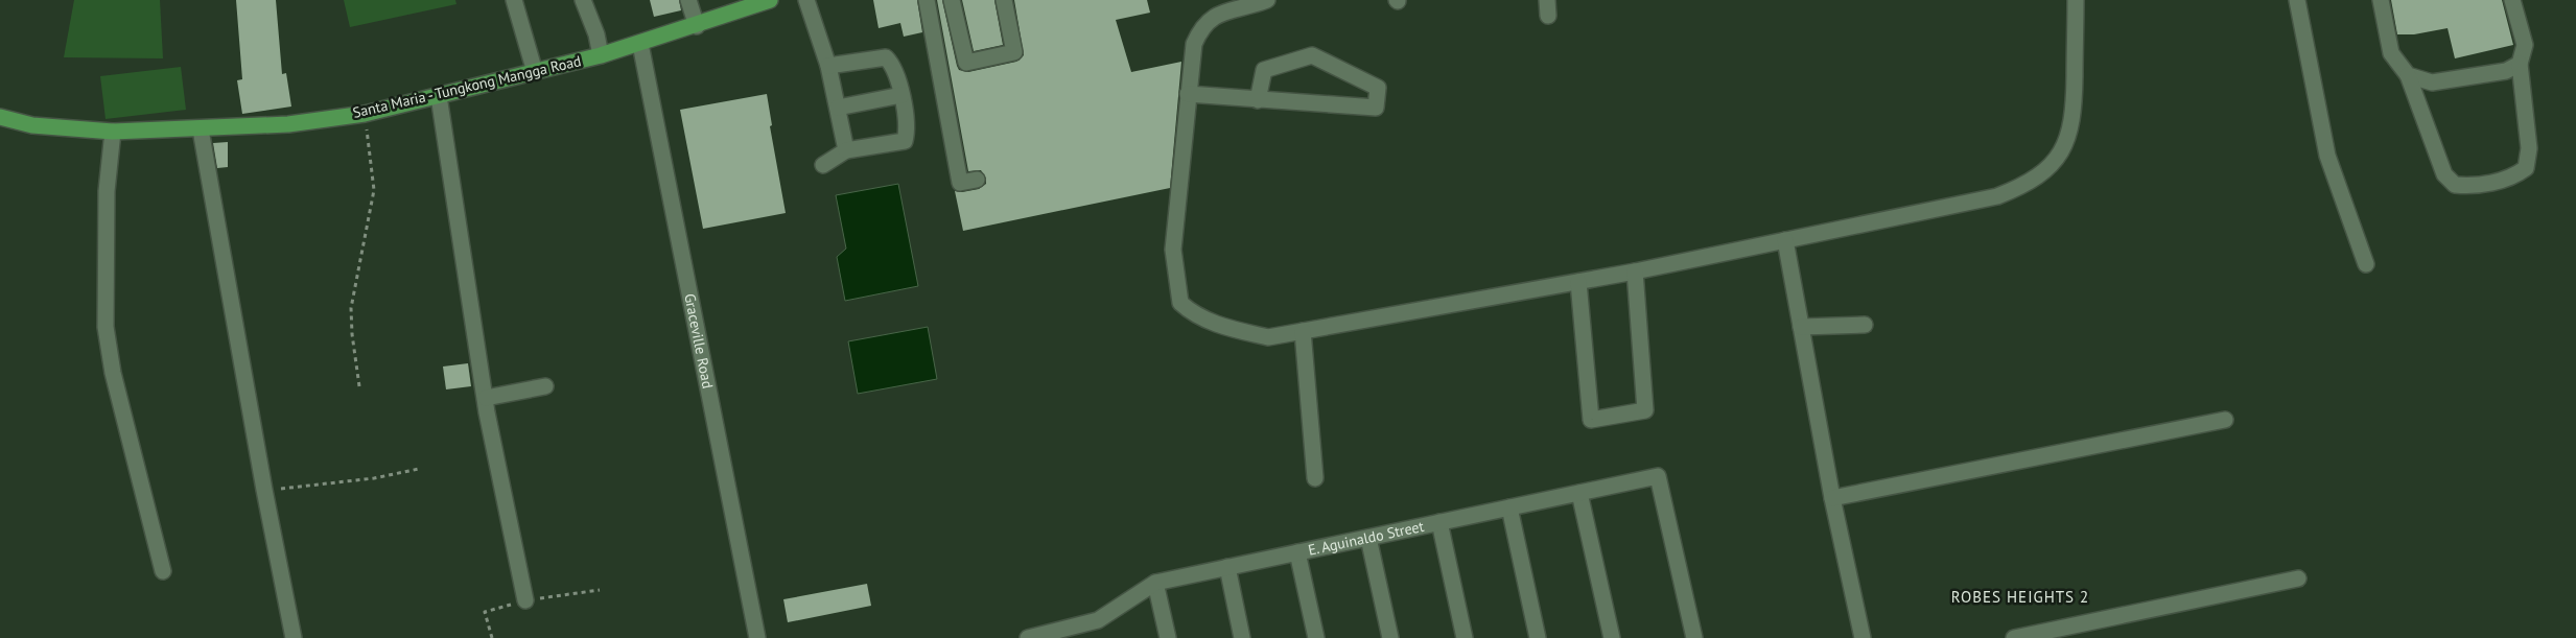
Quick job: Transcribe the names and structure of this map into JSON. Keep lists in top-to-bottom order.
{
  "streets": {
    "main road": ["Santa Maria - Tungkong Mangga Road"],
    "street": ["Graceville Road", "E. Aguinaldo Street"]
  },
  "crossings": [
    ["Santa Maria - Tungkong Mangga Road", "Graceville Road"]
  ],
  "districts": ["ROBES HEIGHTS 2"]
}
